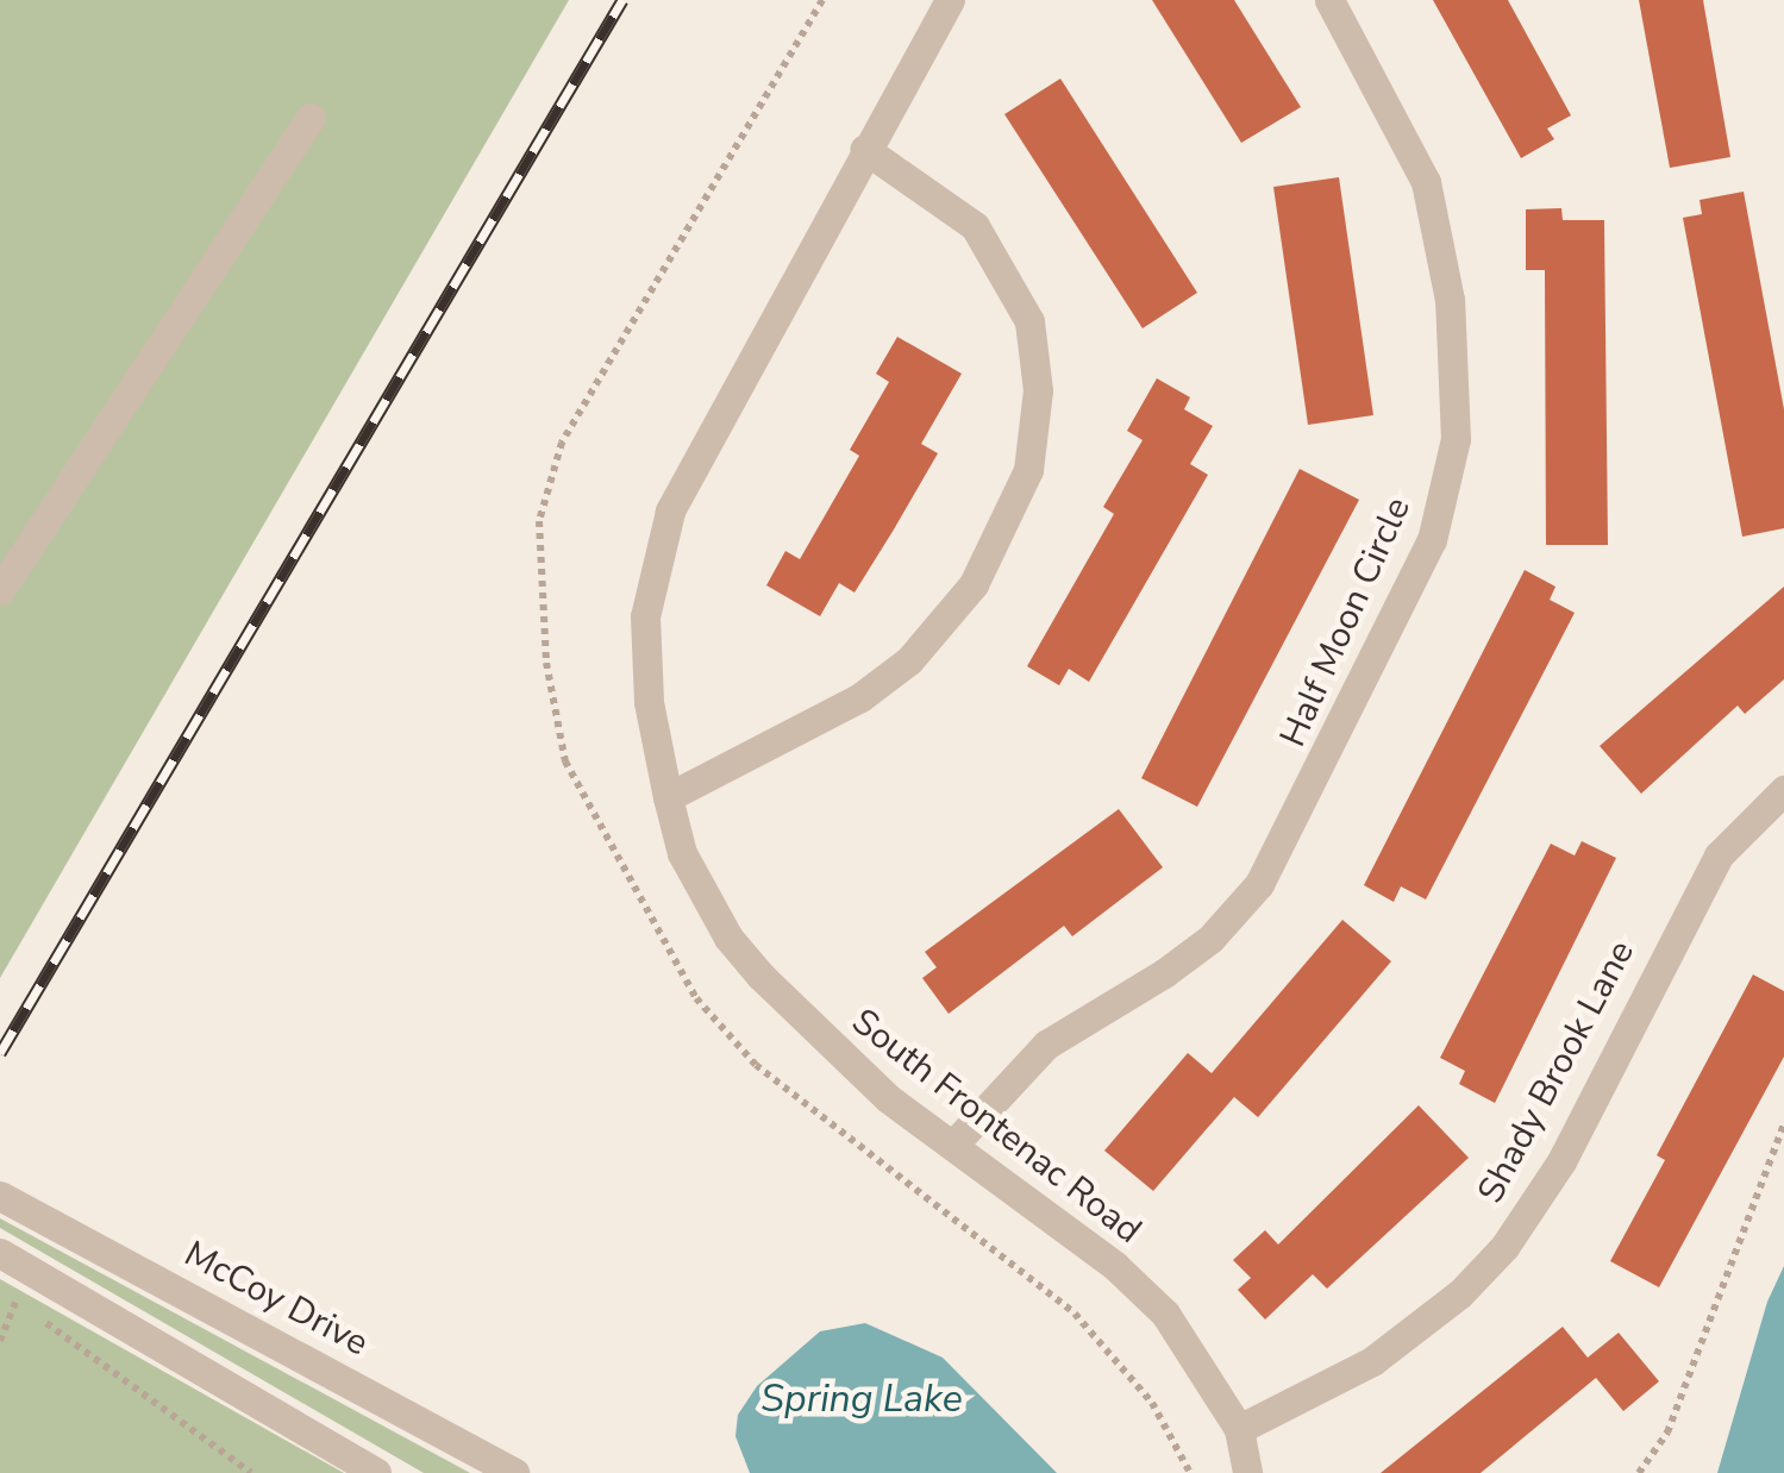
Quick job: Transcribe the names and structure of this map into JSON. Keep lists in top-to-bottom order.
{
  "streets": {
    "street": [
      "Half Moon Circle",
      "Shady Brook Lane",
      "South Frontenac Road",
      "McCoy Drive"
    ]
  },
  "crossings": [
    ["Half Moon Circle", "South Frontenac Road"],
    ["Shady Brook Lane", "South Frontenac Road"]
  ],
  "water": ["Spring Lake"]
}
